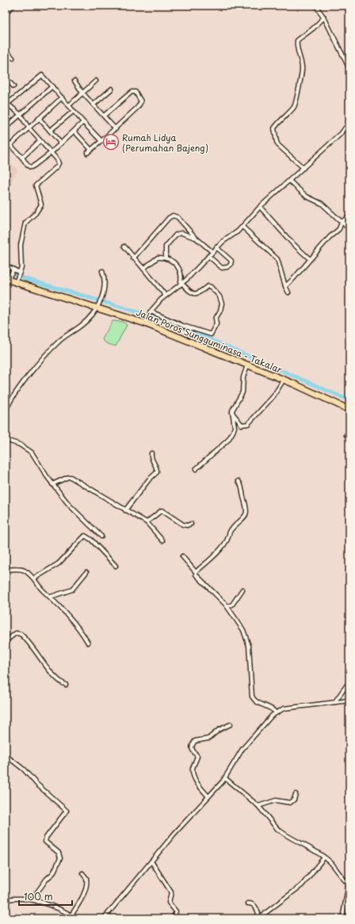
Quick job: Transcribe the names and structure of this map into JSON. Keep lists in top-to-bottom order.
{
  "streets": {
    "highway": ["Jalan Poros Sungguminasa - Takalar"]
  },
  "places": {
    "hotel": ["Rumah Lidya (Perumahan Bajeng)"]
  },
  "scale_bar": "100 m"
}
